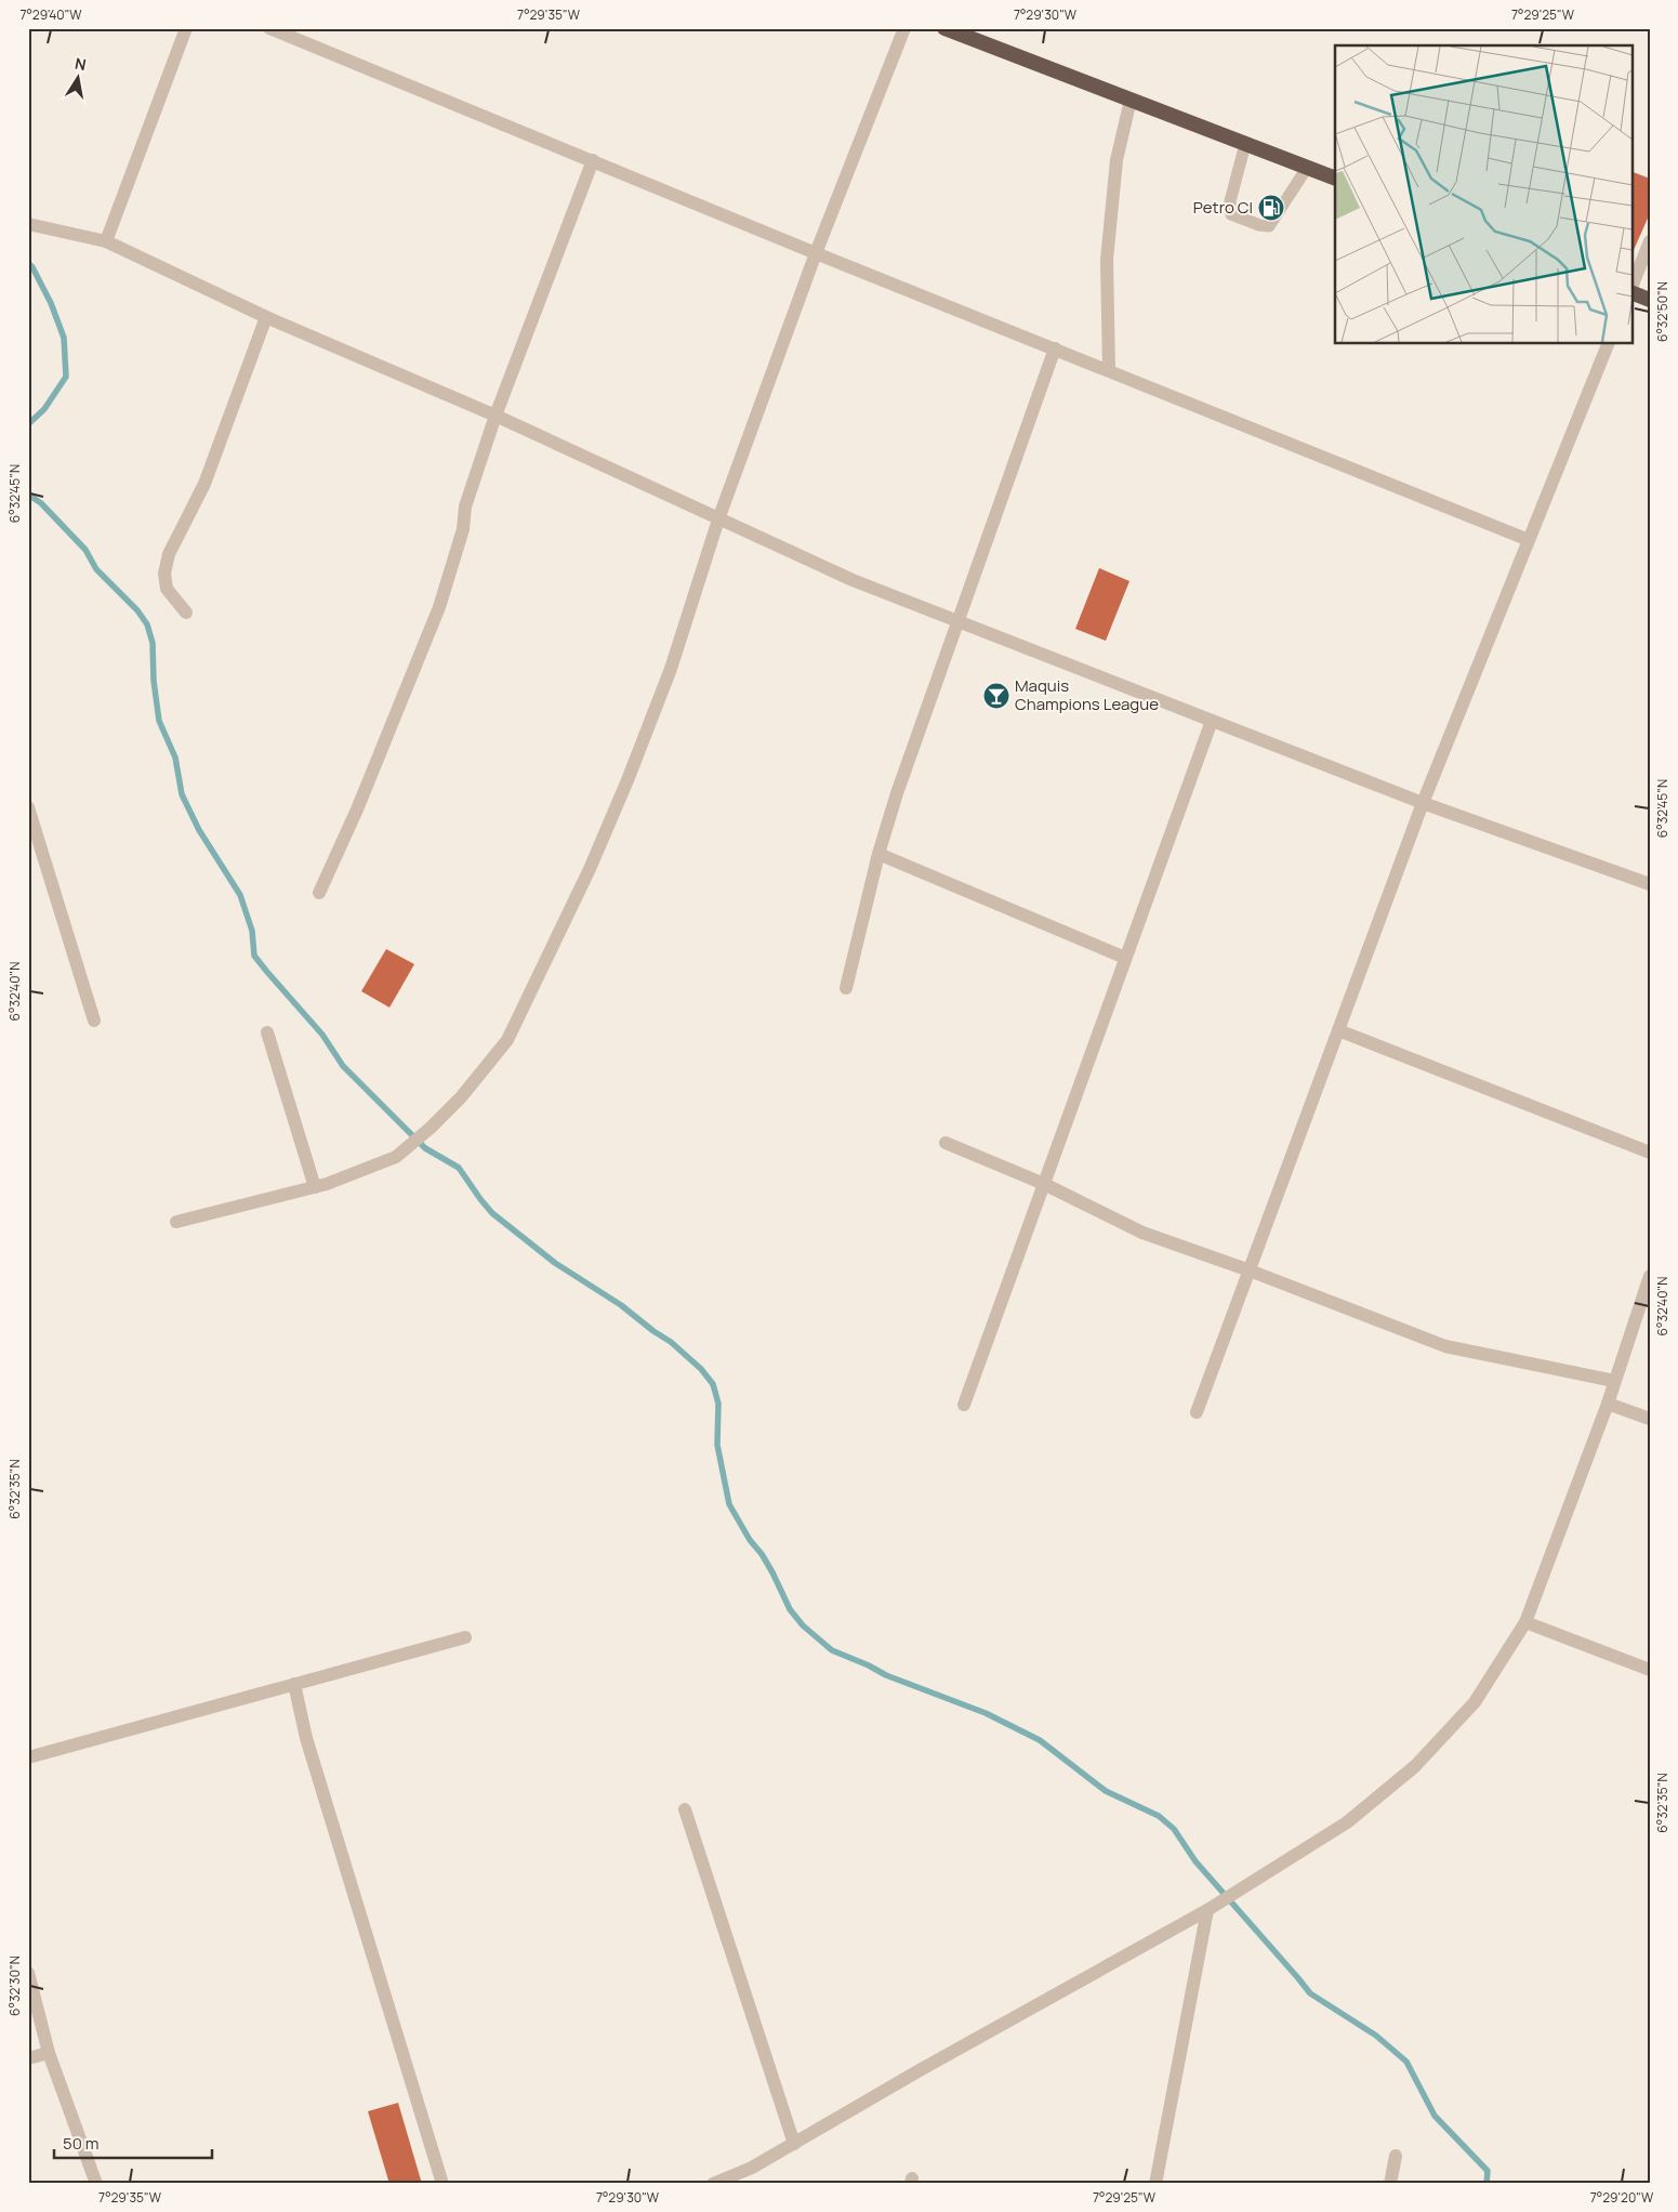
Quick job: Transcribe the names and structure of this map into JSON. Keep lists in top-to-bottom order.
{
  "places": {
    "fuel station": ["Petro CI"],
    "bar": ["Maquis Champions League"]
  },
  "scale_bar": "50 m",
  "north": "top",
  "coordinates": [
    "7°29'40\"W",
    "7°29'35\"W",
    "7°29'30\"W",
    "7°29'25\"W",
    "6°32'50\"N",
    "6°32'45\"N",
    "6°32'40\"N",
    "6°32'35\"N",
    "6°32'30\"N",
    "7°29'20\"W"
  ]
}
